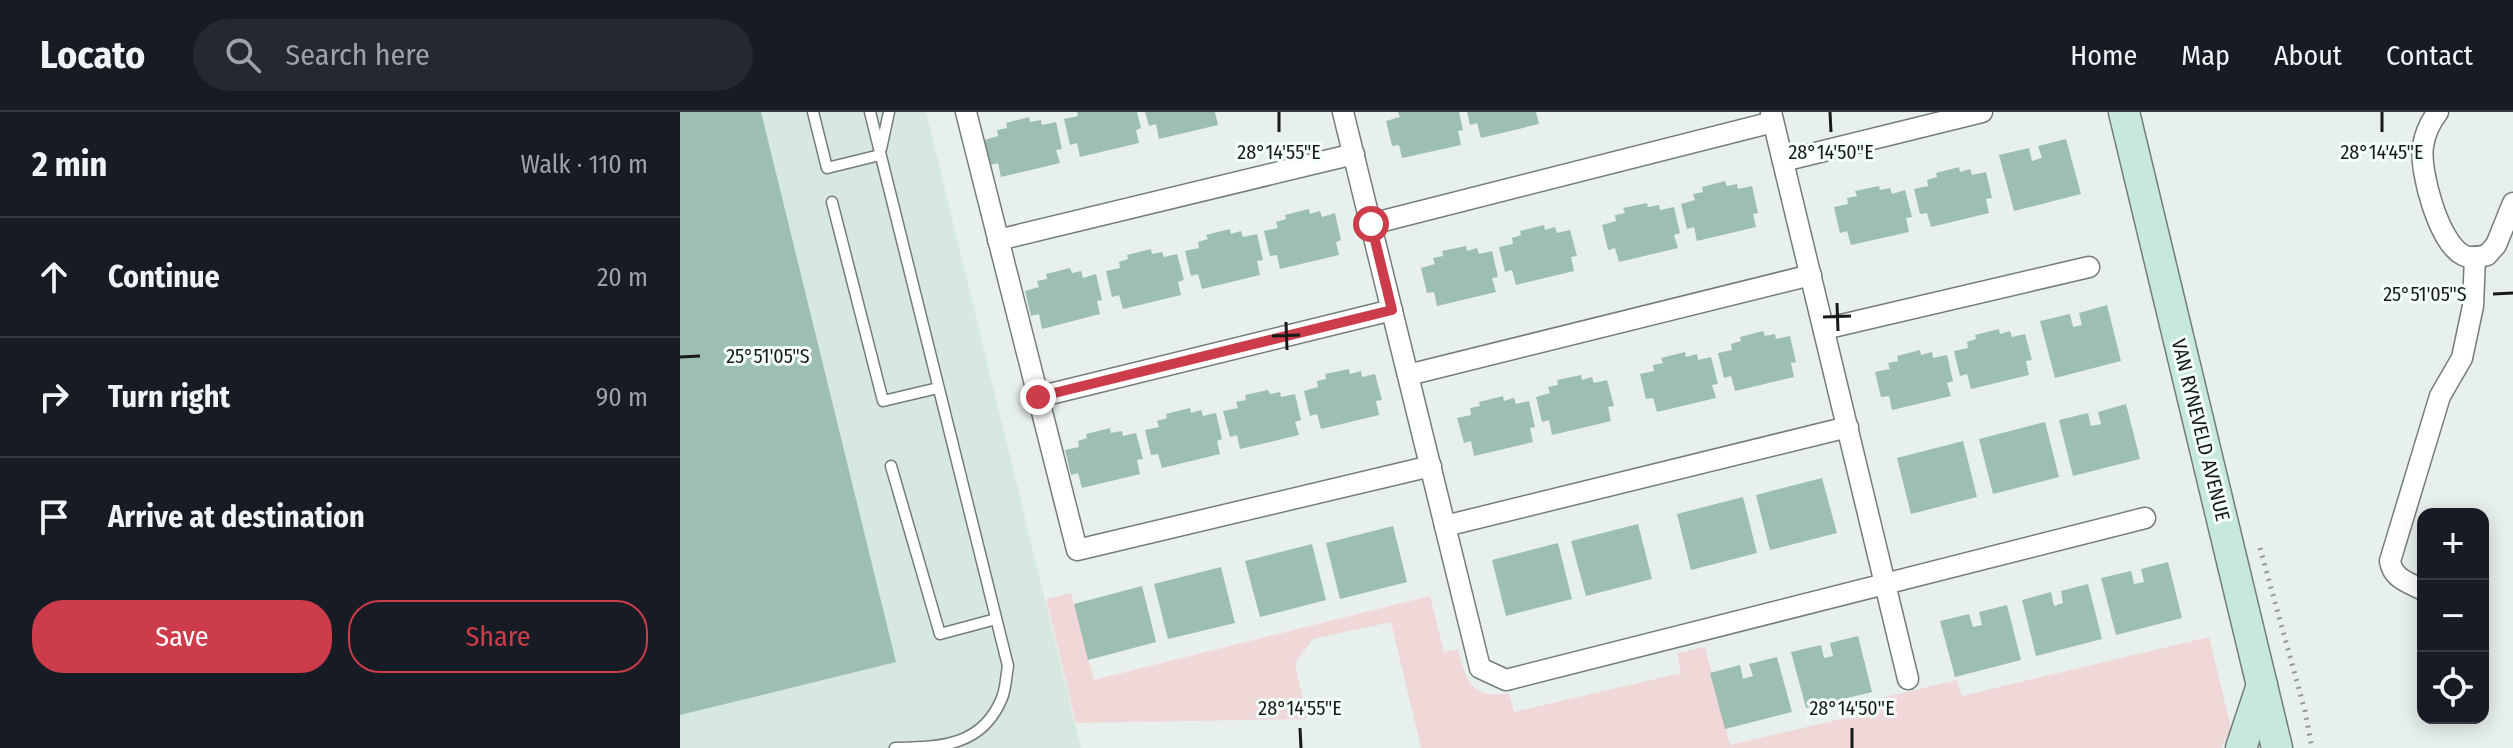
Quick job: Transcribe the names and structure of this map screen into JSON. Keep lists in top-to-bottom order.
{
  "streets": {
    "main road": ["VAN RYNEVELD AVENUE"]
  },
  "page": {
    "header": "Locato",
    "search": "Search here",
    "nav": [
      "Home",
      "Map",
      "About",
      "Contact"
    ],
    "heading": ["2 min", "Walk · 110 m"],
    "list": [
      ["Continue", "20 m"],
      ["Turn right", "90 m"],
      "Arrive at destination"
    ],
    "map_buttons": ["+", "−"],
    "buttons": ["Save", "Share"]
  },
  "coordinates": [
    "28°14'55\"E",
    "28°14'50\"E",
    "28°14'45\"E",
    "25°51'05\"S"
  ]
}
